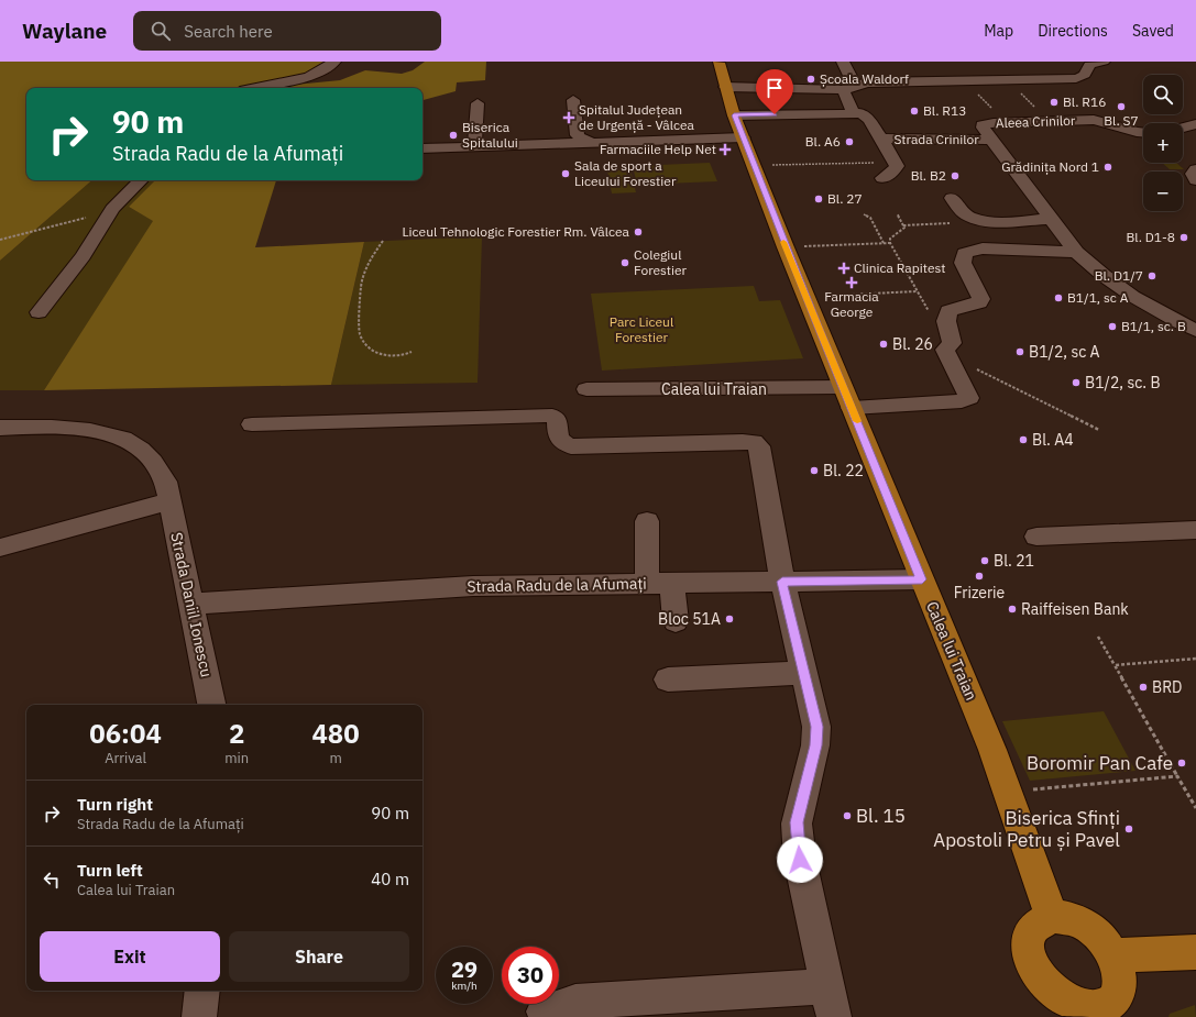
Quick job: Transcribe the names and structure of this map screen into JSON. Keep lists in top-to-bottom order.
{
  "streets": {
    "main road": ["Calea lui Traian"],
    "street": [
      "Aleea Crinilor",
      "Strada Crinilor",
      "Strada Radu de la Afumați",
      "Strada Daniil Ionescu"
    ]
  },
  "crossings": [
    ["Aleea Crinilor", "Strada Crinilor"],
    ["Calea lui Traian", "Strada Radu de la Afumați"],
    ["Strada Radu de la Afumați", "Strada Daniil Ionescu"]
  ],
  "parks": ["Parc Liceul Forestier"],
  "places": {
    "other": [
      "Școala Waldorf",
      "Bl. R16",
      "Bl. S7",
      "Bl. R13",
      "Biserica Spitalului",
      "Bl. A6",
      "Grădinița Nord 1",
      "Sala de sport a Liceului Forestier",
      "Bl. B2",
      "Bl. 27",
      "Liceul Tehnologic Forestier Rm. Vâlcea",
      "Bl. D1-8",
      "Colegiul Forestier",
      "Bl. D1/7",
      "B1/1, sc A",
      "B1/1, sc. B",
      "Bl. 26",
      "B1/2, sc A",
      "B1/2, sc. B",
      "Bl. A4",
      "Bl. 22",
      "Bl. 21",
      "Frizerie",
      "Raiffeisen Bank",
      "Bloc 51A",
      "BRD",
      "Boromir Pan Cafe",
      "Bl. 15",
      "Biserica Sfinți Apostoli Petru și Pavel"
    ],
    "health": [
      "Spitalul Județean de Urgență - Vâlcea",
      "Farmaciile Help Net",
      "Clinica Rapitest",
      "Farmacia George"
    ]
  },
  "page": {
    "header": "Waylane",
    "search": "Search here",
    "nav": ["Map", "Directions", "Saved"],
    "map_buttons": ["+", "−"],
    "turn": ["90 m", "Strada Radu de la Afumați"],
    "eta": [
      "06:04",
      "Arrival",
      "2",
      "min",
      "480",
      "m"
    ],
    "list": [
      {
        "name": "Turn right",
        "note": "Strada Radu de la Afumați",
        "value": "90 m"
      },
      {
        "name": "Turn left",
        "note": "Calea lui Traian",
        "value": "40 m"
      }
    ],
    "buttons": ["Exit", "Share"],
    "speed": "29 km/h",
    "limit": "30"
  }
}
